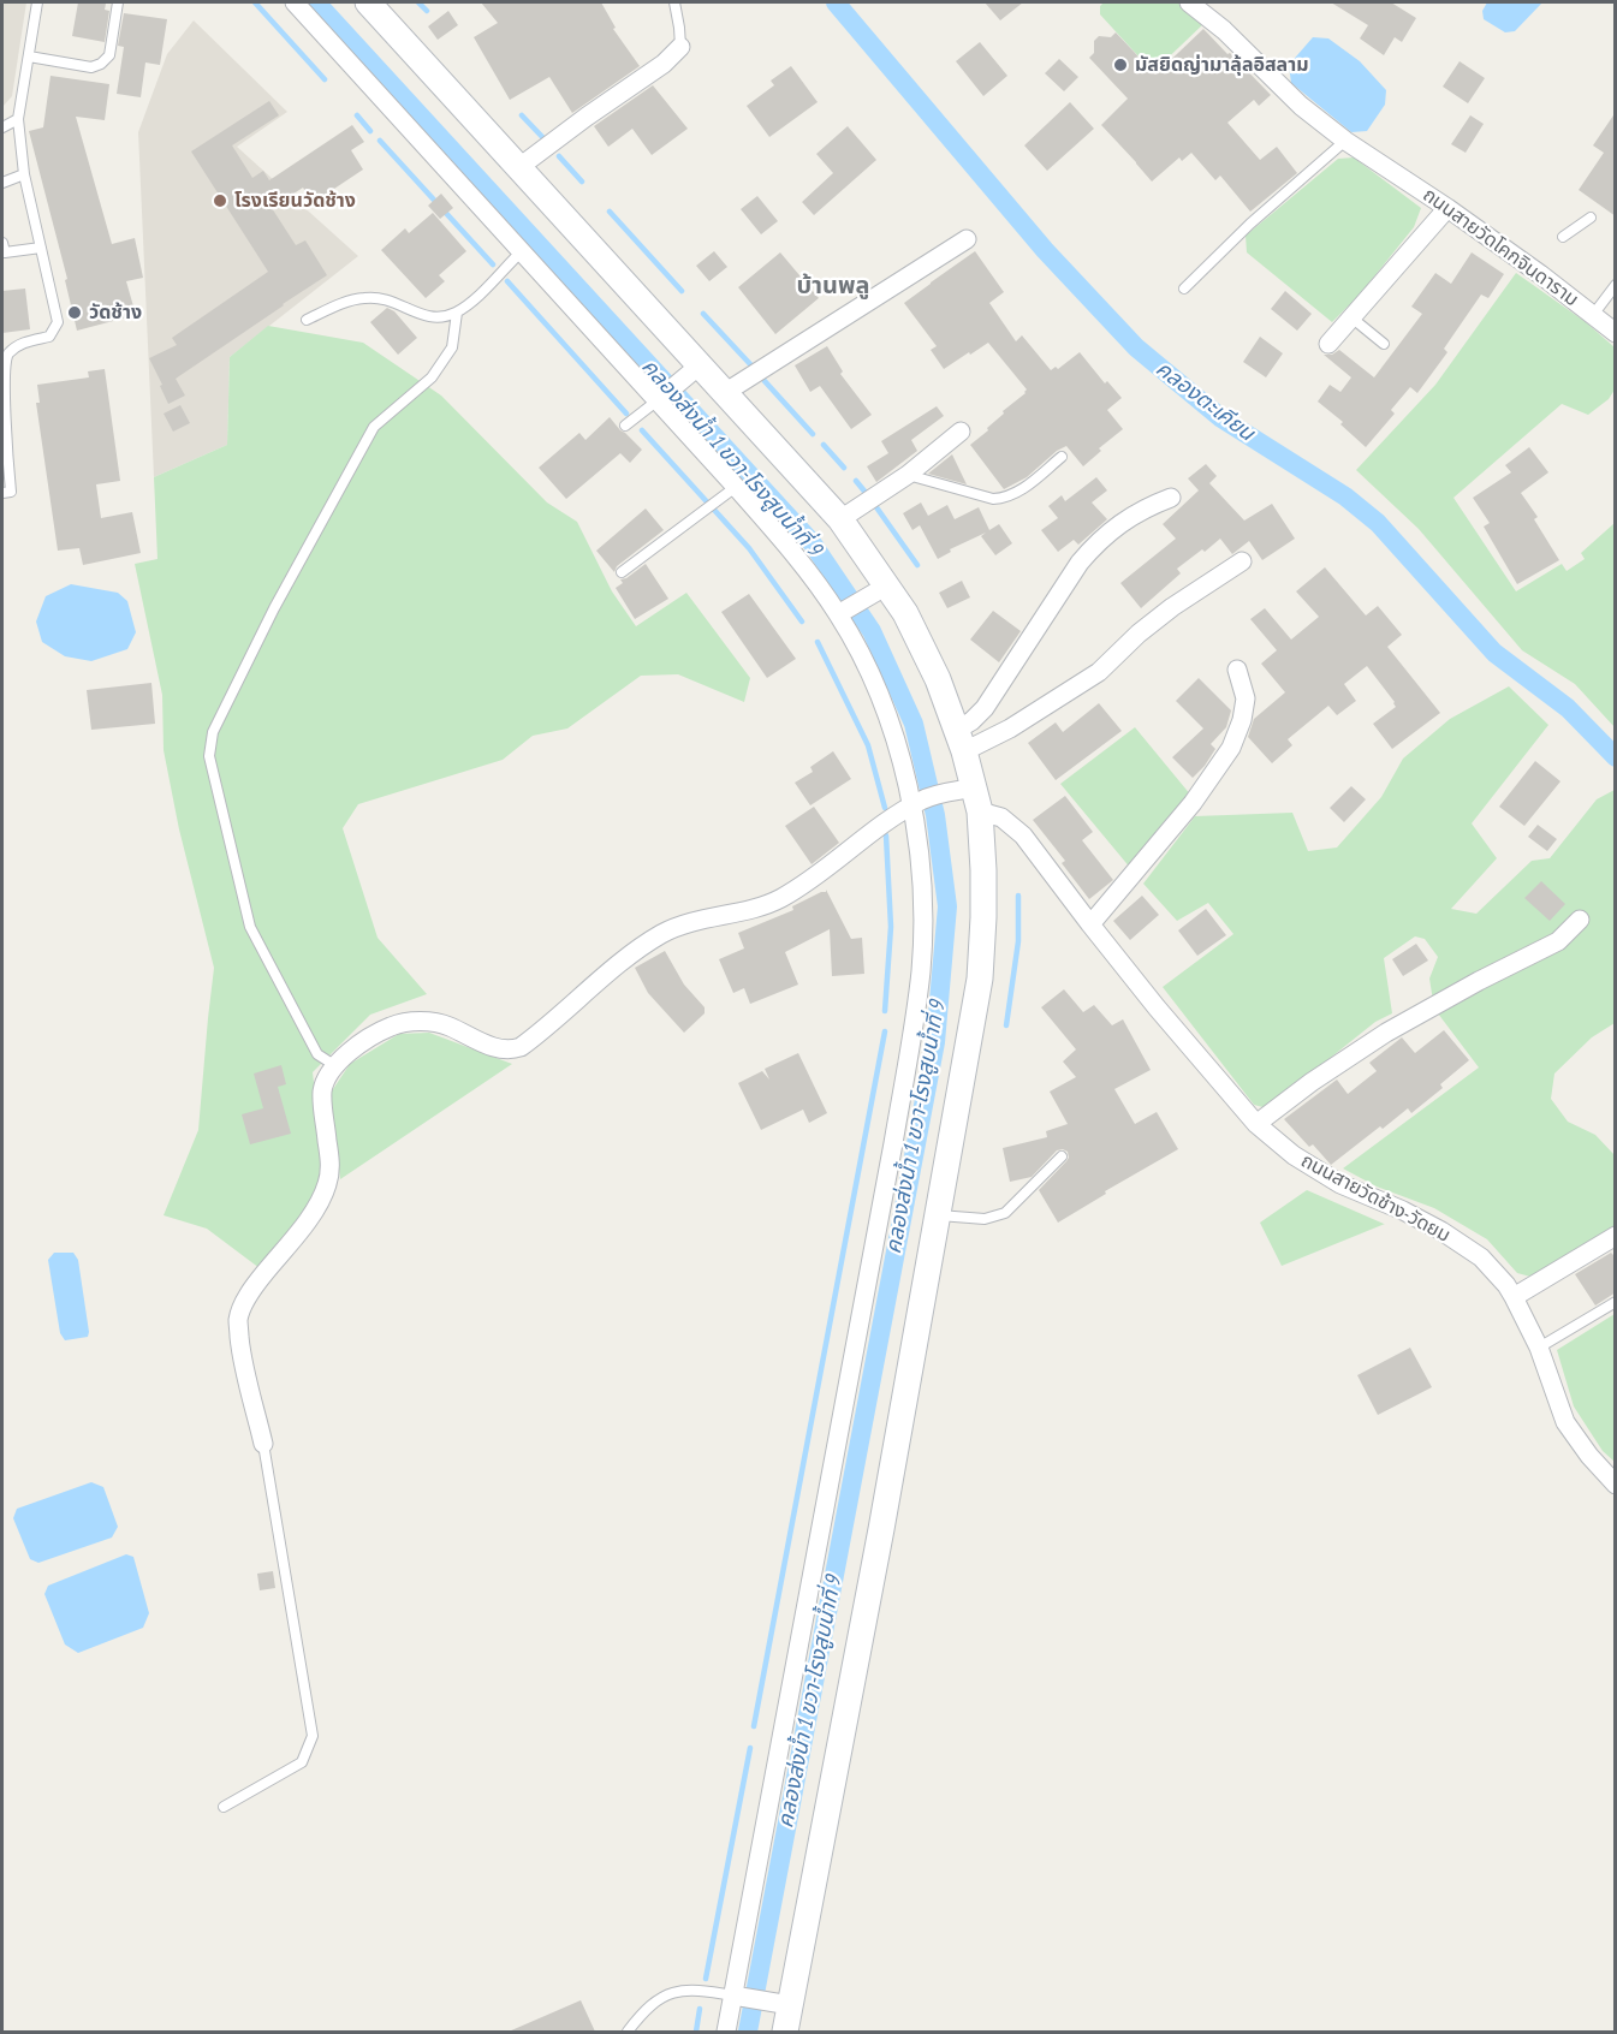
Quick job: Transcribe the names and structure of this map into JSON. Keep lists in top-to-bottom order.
{
  "streets": {
    "street": ["ถนนสายวัดโคกจินดาราม", "ถนนสายวัดช้าง-วัดยม"]
  },
  "districts": ["บ้านพลู"],
  "water": ["คลองตะเคียน", "คลองส่งน้ำ 1 ขวา-โรงสูบน้ำที่ 9"],
  "places": ["มัสยิดญ่ามาลุ้ลอิสลาม", "โรงเรียนวัดช้าง", "วัดช้าง"]
}
